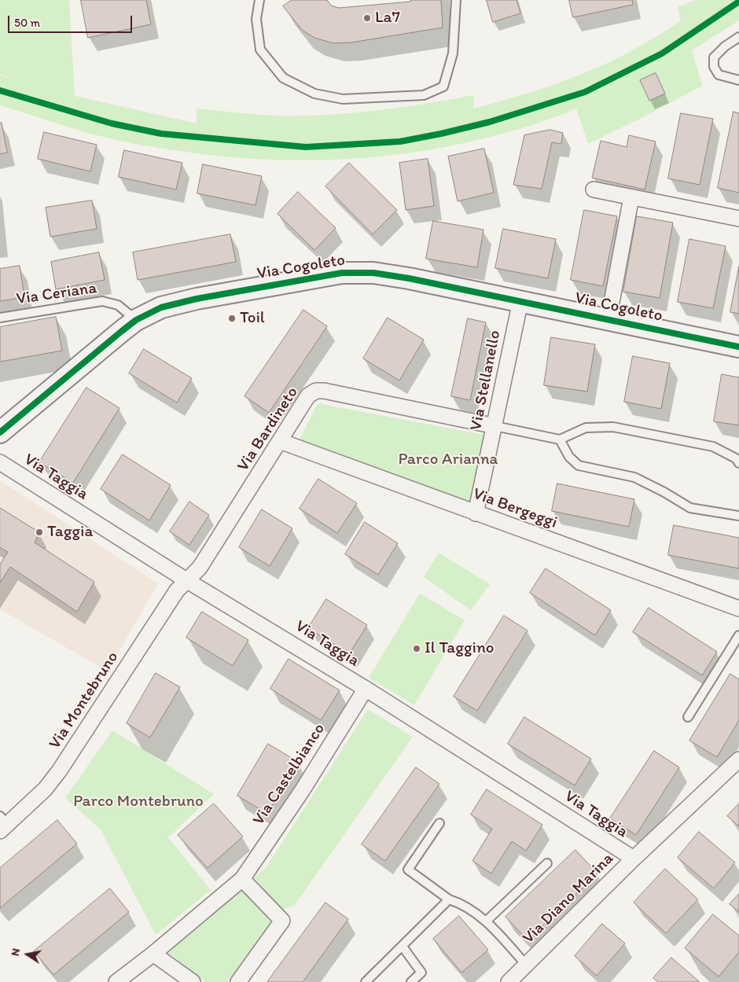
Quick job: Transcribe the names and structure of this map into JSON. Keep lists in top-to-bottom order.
{
  "streets": {
    "street": [
      "Via Cogoleto",
      "Via Stellanello",
      "Via Bardineto",
      "Via Taggia",
      "Via Bergeggi",
      "Via Montebruno",
      "Via Castelbianco",
      "Via Diano Marina"
    ],
    "lane": ["Via Ceriana"]
  },
  "crossings": [
    ["Via Cogoleto", "Via Ceriana"],
    ["Via Cogoleto", "Via Stellanello"],
    ["Via Stellanello", "Via Bardineto"],
    ["Via Stellanello", "Via Bergeggi"],
    ["Via Bardineto", "Via Taggia"],
    ["Via Bardineto", "Via Bergeggi"],
    ["Via Bardineto", "Via Montebruno"],
    ["Via Taggia", "Via Montebruno"],
    ["Via Taggia", "Via Castelbianco"],
    ["Via Taggia", "Via Diano Marina"]
  ],
  "parks": ["Parco Arianna", "Parco Montebruno"],
  "places": [
    "La7",
    "Toil",
    "Taggia",
    "Il Taggino"
  ],
  "scale_bar": "50 m",
  "north": "left"
}
